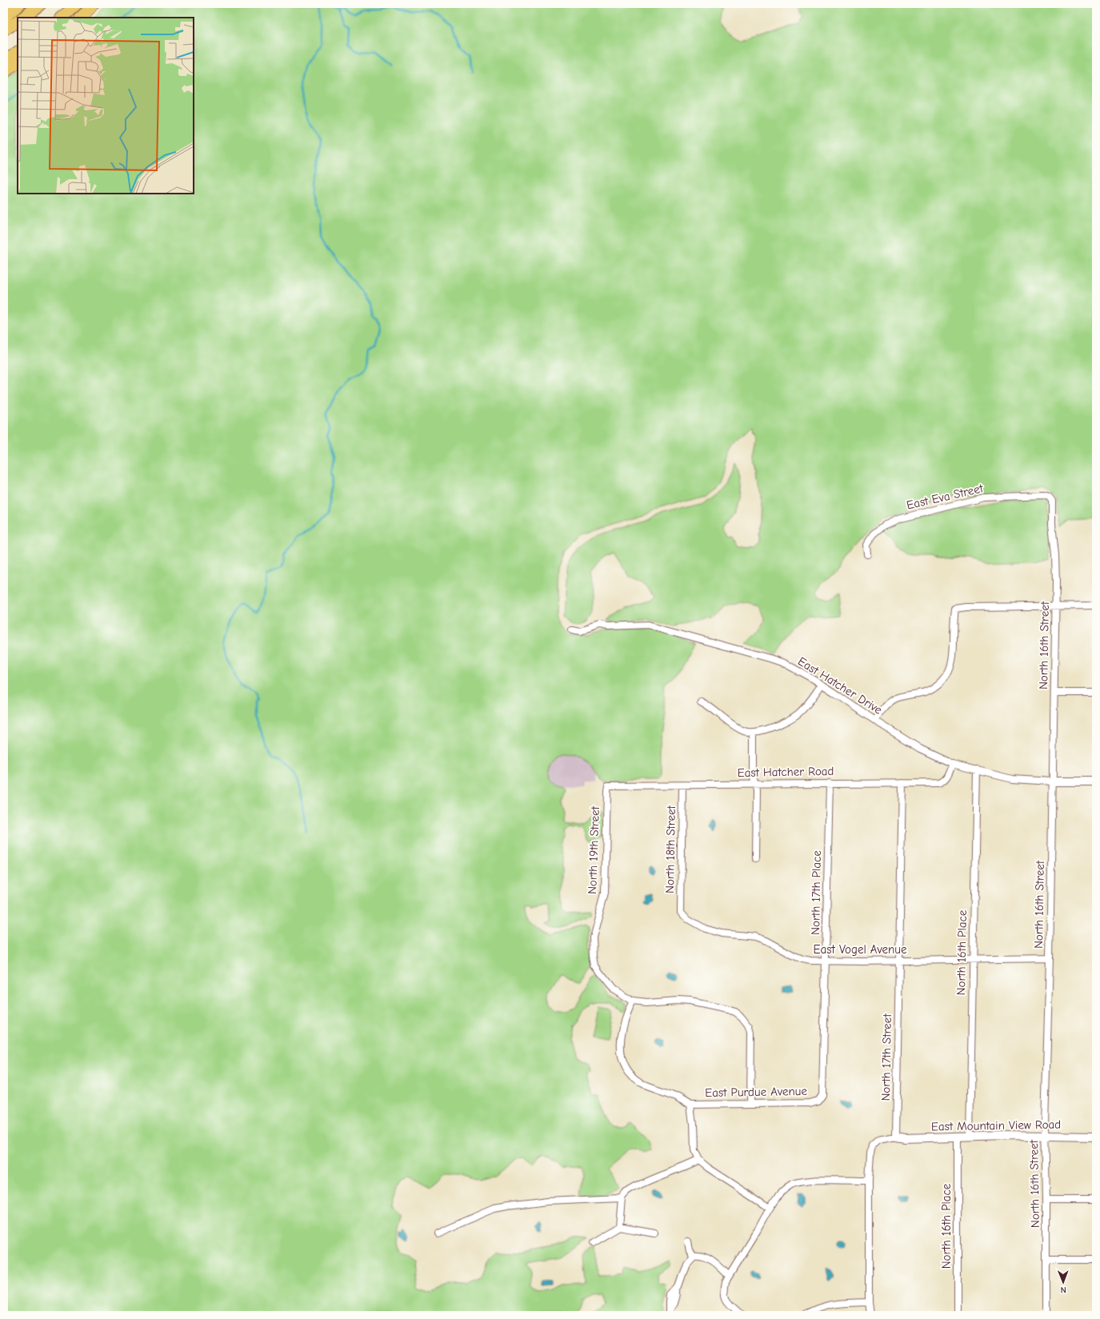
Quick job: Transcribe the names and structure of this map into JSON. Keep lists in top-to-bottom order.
{
  "streets": {
    "street": [
      "East Eva Street",
      "North 16th Street",
      "East Hatcher Drive",
      "East Hatcher Road",
      "North 18th Street",
      "North 19th Street",
      "North 17th Place",
      "East Vogel Avenue",
      "North 16th Place",
      "North 17th Street",
      "East Purdue Avenue",
      "East Mountain View Road"
    ]
  },
  "crossings": [
    ["East Eva Street", "North 16th Street"],
    ["North 16th Street", "East Hatcher Drive"],
    ["North 16th Street", "East Vogel Avenue"],
    ["North 16th Street", "East Mountain View Road"],
    ["East Hatcher Drive", "East Hatcher Road"],
    ["East Hatcher Drive", "North 16th Place"],
    ["East Hatcher Road", "North 18th Street"],
    ["East Hatcher Road", "North 19th Street"],
    ["East Hatcher Road", "North 17th Place"],
    ["East Hatcher Road", "North 17th Street"],
    ["North 18th Street", "East Vogel Avenue"],
    ["North 17th Place", "East Vogel Avenue"],
    ["North 17th Place", "East Purdue Avenue"],
    ["East Vogel Avenue", "North 16th Place"],
    ["East Vogel Avenue", "North 17th Street"],
    ["North 16th Place", "East Mountain View Road"],
    ["North 17th Street", "East Mountain View Road"]
  ],
  "north": "bottom"
}
